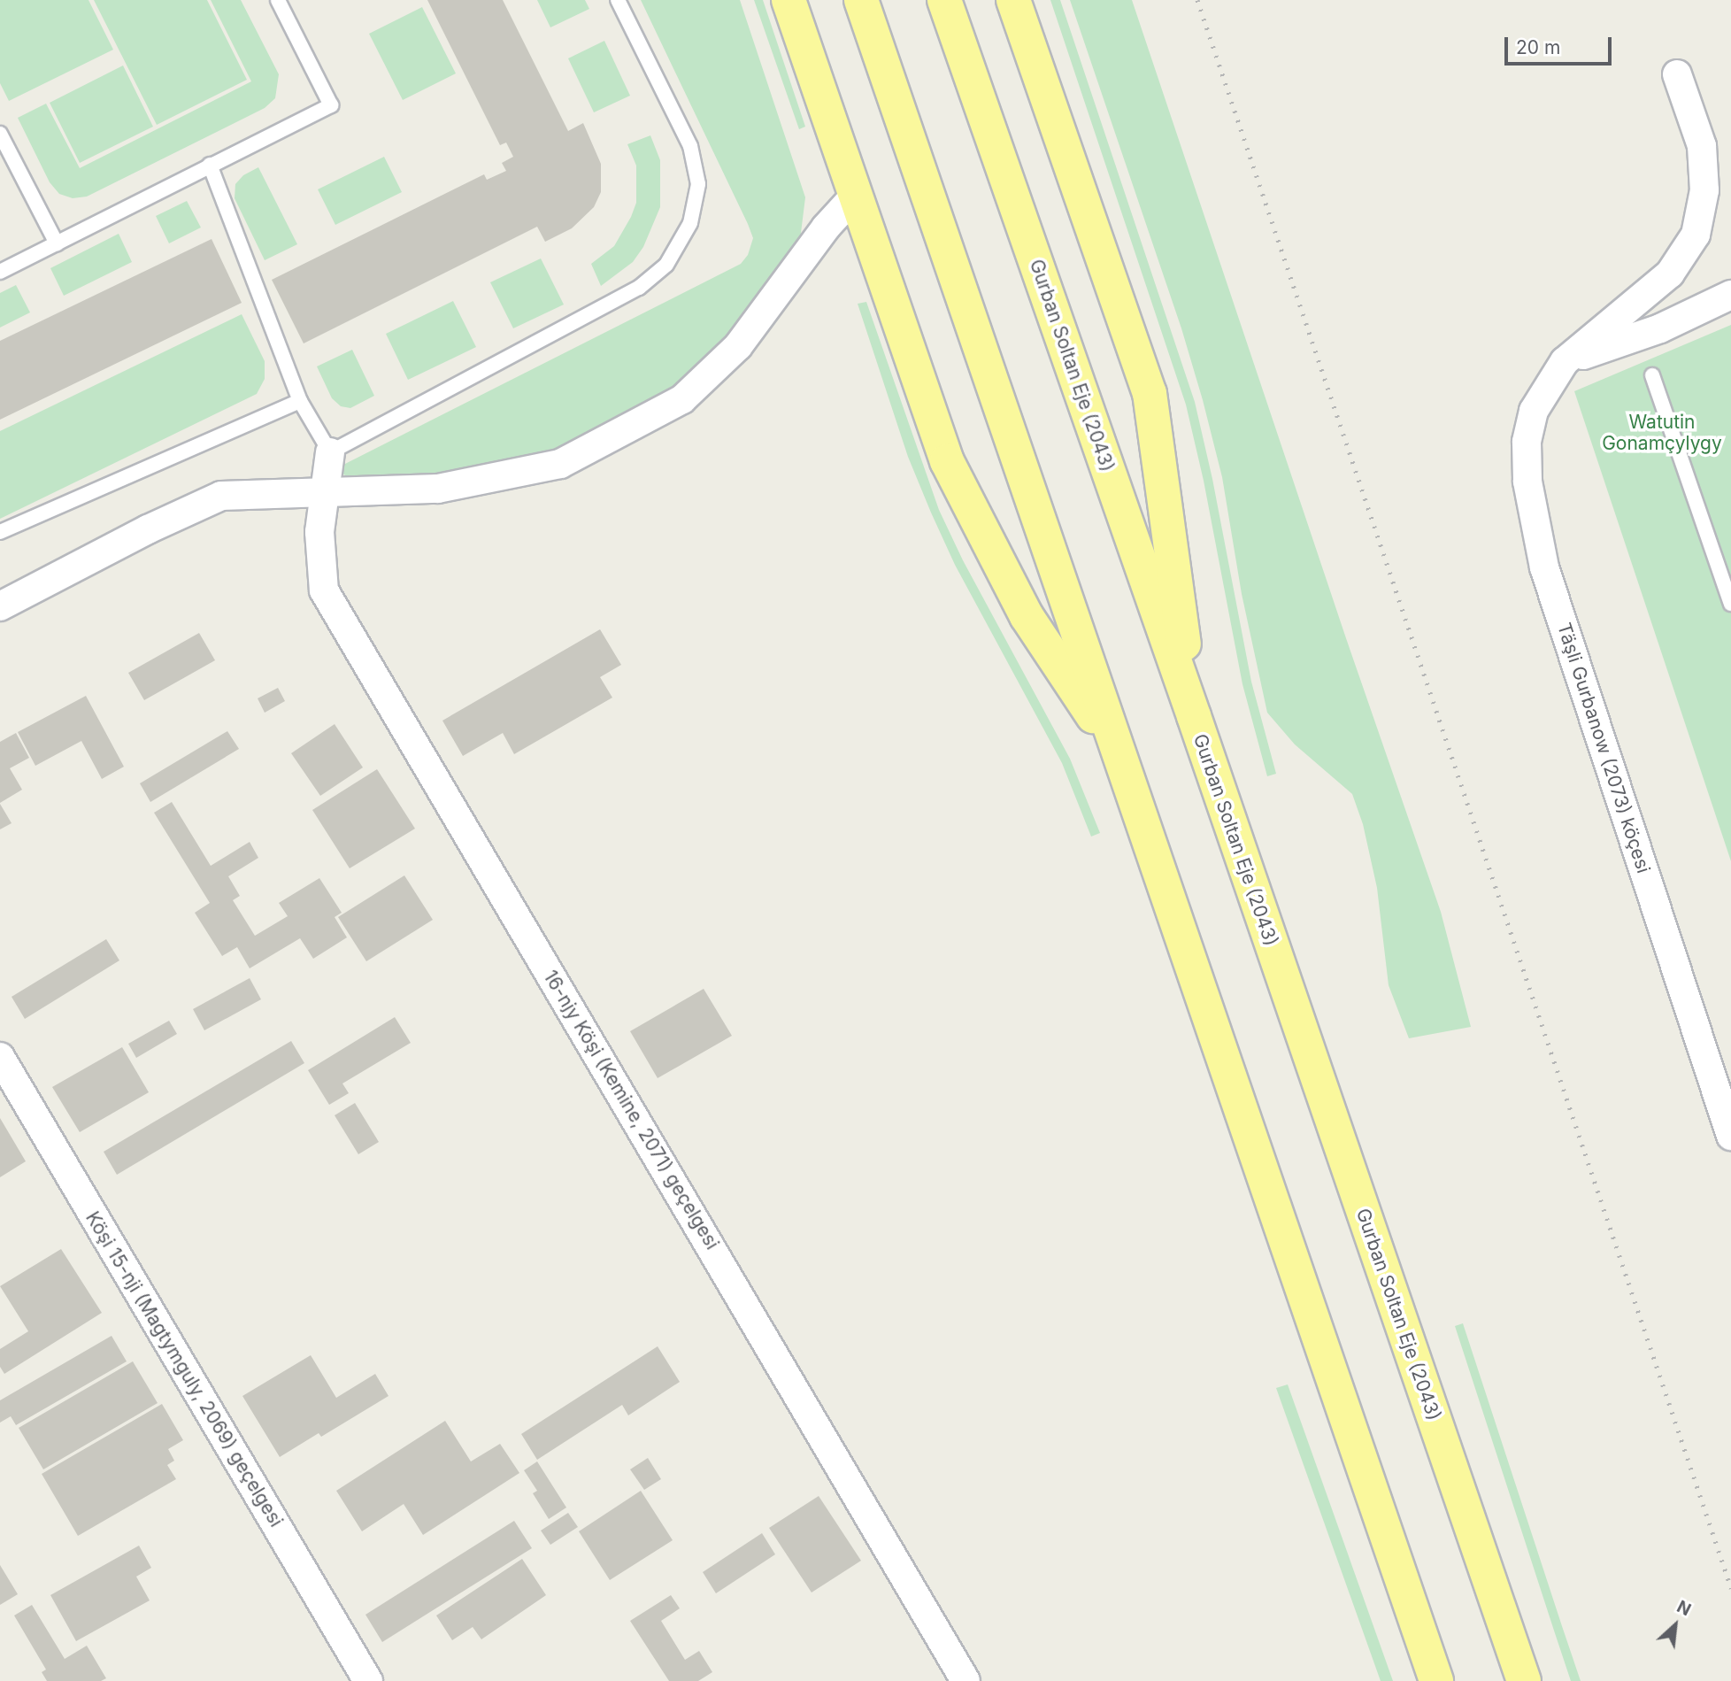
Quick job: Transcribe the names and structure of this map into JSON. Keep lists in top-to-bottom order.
{
  "streets": {
    "highway": ["Gurban Soltan Eje (2043)"],
    "street": ["Täşli Gurbanow (2073) köçesi", "16-njy Köşi (Kemine, 2071) geçelgesi", "Köşi 15-nji (Magtymguly, 2069) geçelgesi"]
  },
  "parks": ["Watutin Gonamçylygy"],
  "scale_bar": "20 m",
  "north": "top right"
}
